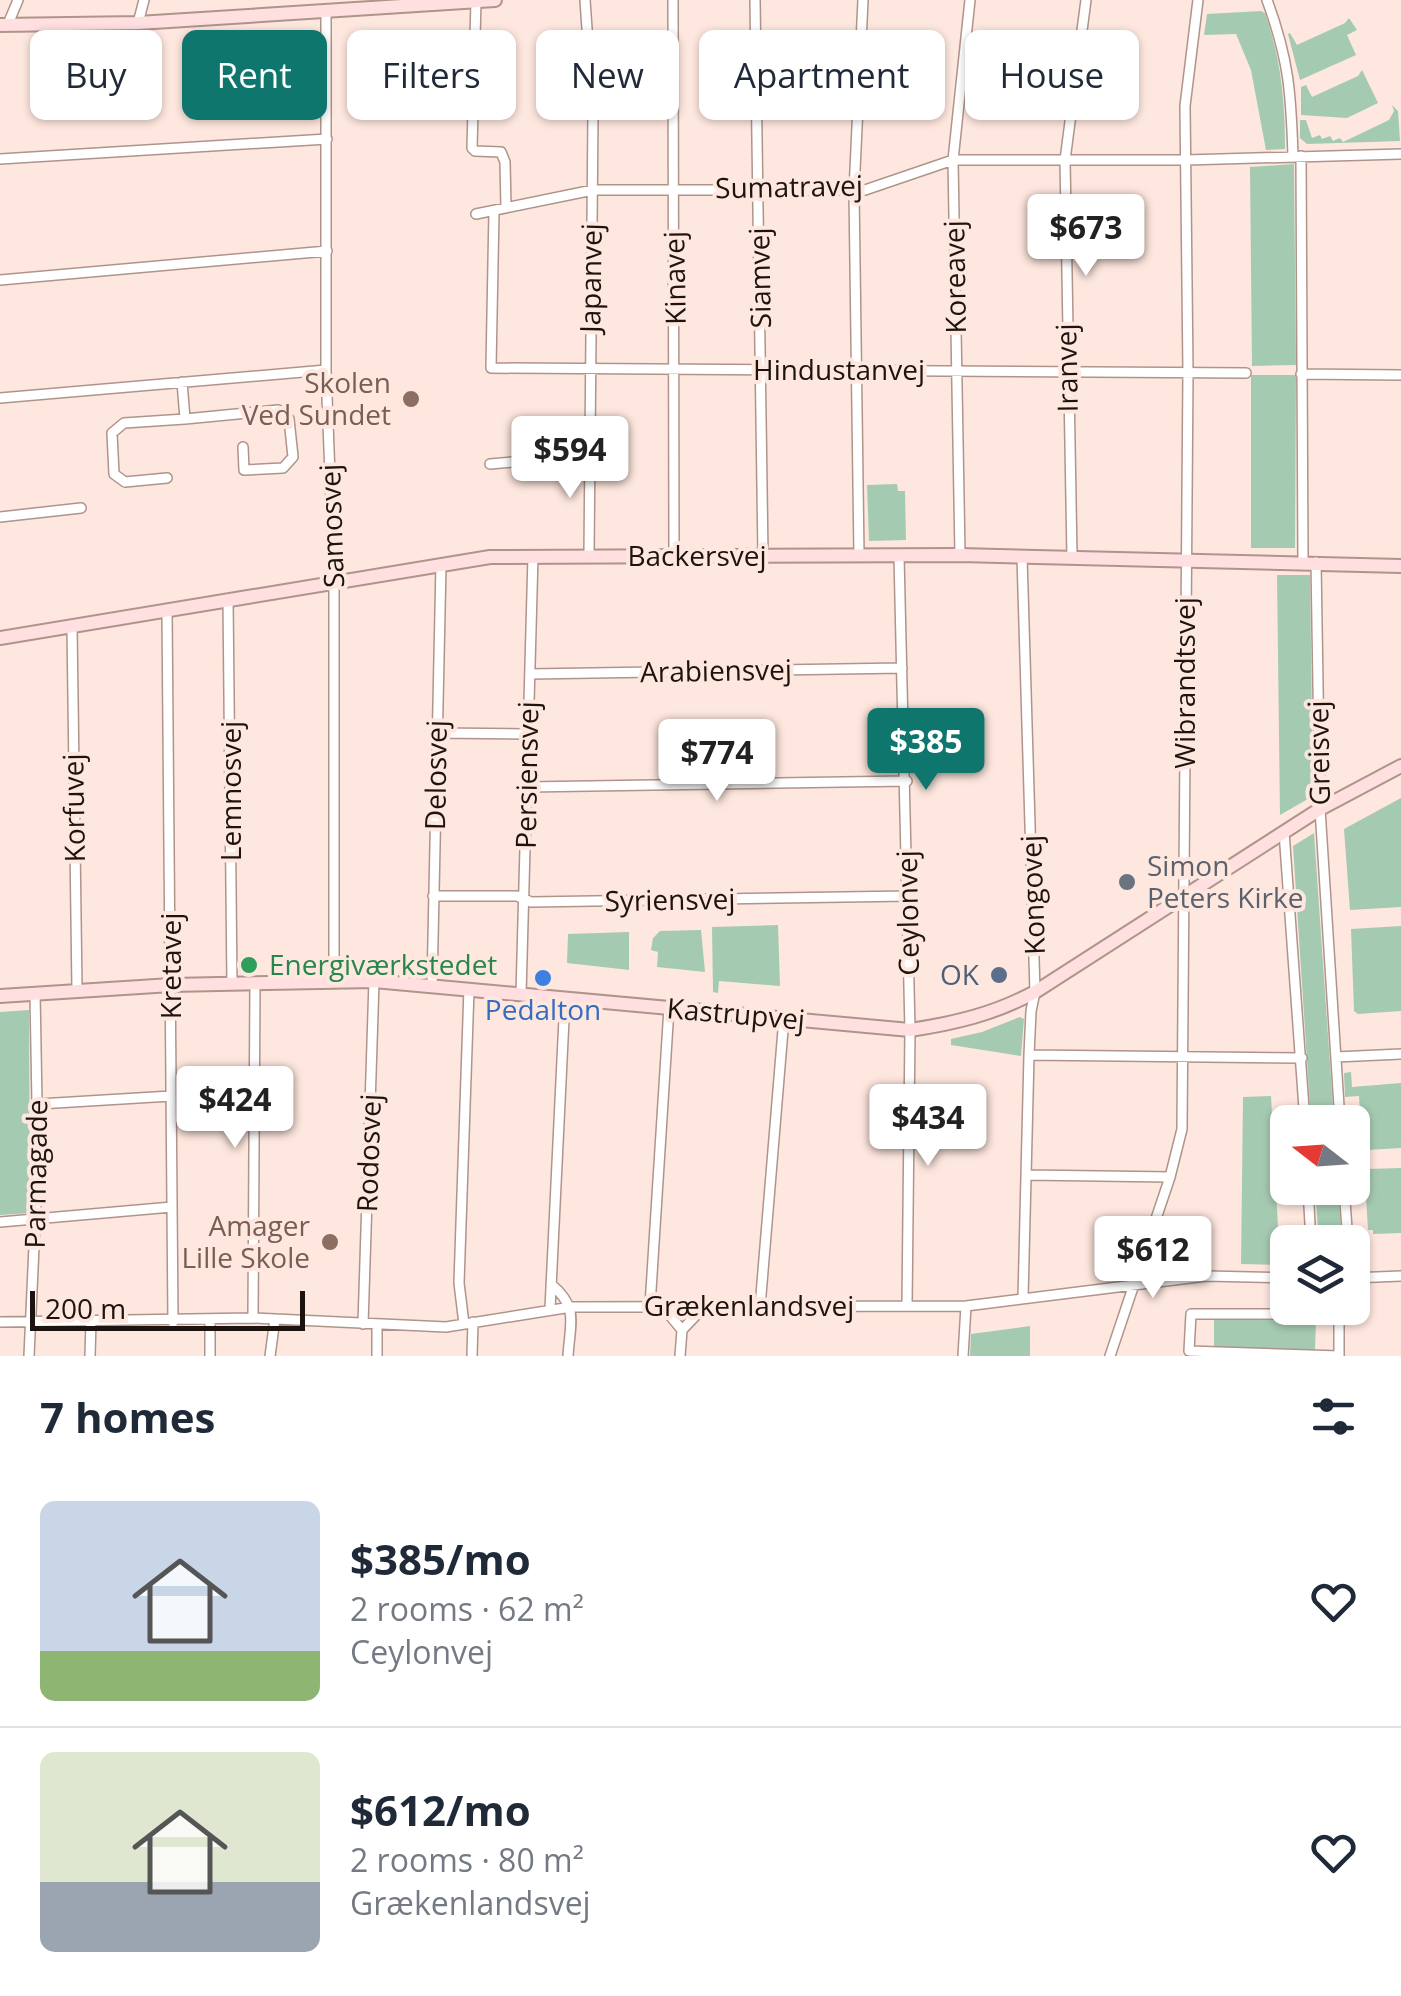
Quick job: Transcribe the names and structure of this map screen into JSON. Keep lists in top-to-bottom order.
{
  "streets": {
    "street": [
      "Sumatravej",
      "Koreavej",
      "Japanvej",
      "Kinavej",
      "Siamvej",
      "Iranvej",
      "Hindustanvej",
      "Samosvej",
      "Backersvej",
      "Arabiensvej",
      "Wibrandtsvej",
      "Greisvej",
      "Delosvej",
      "Persiensvej",
      "Lemnosvej",
      "Korfuvej",
      "Kongovej",
      "Syriensvej",
      "Ceylonvej",
      "Kretavej",
      "Kastrupvej",
      "Rodosvej",
      "Parmagade",
      "Grækenlandsvej"
    ]
  },
  "crossings": [
    ["Sumatravej", "Koreavej"],
    ["Sumatravej", "Japanvej"],
    ["Sumatravej", "Kinavej"],
    ["Sumatravej", "Siamvej"],
    ["Sumatravej", "Iranvej"],
    ["Sumatravej", "Hindustanvej"],
    ["Sumatravej", "Wibrandtsvej"],
    ["Sumatravej", "Greisvej"],
    ["Koreavej", "Hindustanvej"],
    ["Koreavej", "Backersvej"],
    ["Japanvej", "Hindustanvej"],
    ["Japanvej", "Backersvej"],
    ["Kinavej", "Hindustanvej"],
    ["Kinavej", "Backersvej"],
    ["Siamvej", "Hindustanvej"],
    ["Siamvej", "Backersvej"],
    ["Iranvej", "Hindustanvej"],
    ["Iranvej", "Backersvej"],
    ["Hindustanvej", "Wibrandtsvej"],
    ["Samosvej", "Backersvej"],
    ["Samosvej", "Kastrupvej"],
    ["Backersvej", "Wibrandtsvej"],
    ["Backersvej", "Greisvej"],
    ["Backersvej", "Delosvej"],
    ["Backersvej", "Persiensvej"],
    ["Backersvej", "Lemnosvej"],
    ["Backersvej", "Korfuvej"],
    ["Backersvej", "Kongovej"],
    ["Backersvej", "Ceylonvej"],
    ["Backersvej", "Kretavej"],
    ["Arabiensvej", "Persiensvej"],
    ["Arabiensvej", "Ceylonvej"],
    ["Wibrandtsvej", "Kastrupvej"],
    ["Wibrandtsvej", "Grækenlandsvej"],
    ["Greisvej", "Kastrupvej"],
    ["Delosvej", "Syriensvej"],
    ["Delosvej", "Kastrupvej"],
    ["Persiensvej", "Syriensvej"],
    ["Persiensvej", "Kastrupvej"],
    ["Lemnosvej", "Kastrupvej"],
    ["Korfuvej", "Kastrupvej"],
    ["Kongovej", "Kastrupvej"],
    ["Kongovej", "Grækenlandsvej"],
    ["Syriensvej", "Ceylonvej"],
    ["Ceylonvej", "Kastrupvej"],
    ["Ceylonvej", "Grækenlandsvej"],
    ["Kretavej", "Kastrupvej"],
    ["Kretavej", "Grækenlandsvej"],
    ["Kastrupvej", "Rodosvej"],
    ["Kastrupvej", "Parmagade"],
    ["Rodosvej", "Grækenlandsvej"],
    ["Parmagade", "Grækenlandsvej"]
  ],
  "places": [
    "Skolen Ved Sundet",
    "Simon Peters Kirke",
    "Energiværkstedet",
    "OK",
    "Pedalton",
    "Amager Lille Skole"
  ],
  "scale_bar": "200 m",
  "north": "left",
  "page": {
    "chip": [
      "Buy",
      "Rent",
      "Filters",
      "New",
      "Apartment",
      "House"
    ],
    "price": [
      "$673",
      "$594",
      "$385",
      "$774",
      "$424",
      "$434",
      "$612"
    ],
    "scale": "200 m",
    "heading": "7 homes",
    "list": [
      {
        "name": "$385/mo",
        "note": "2 rooms · 62 m² · Ceylonvej"
      },
      {
        "name": "$612/mo",
        "note": "2 rooms · 80 m² · Grækenlandsvej"
      }
    ]
  }
}
